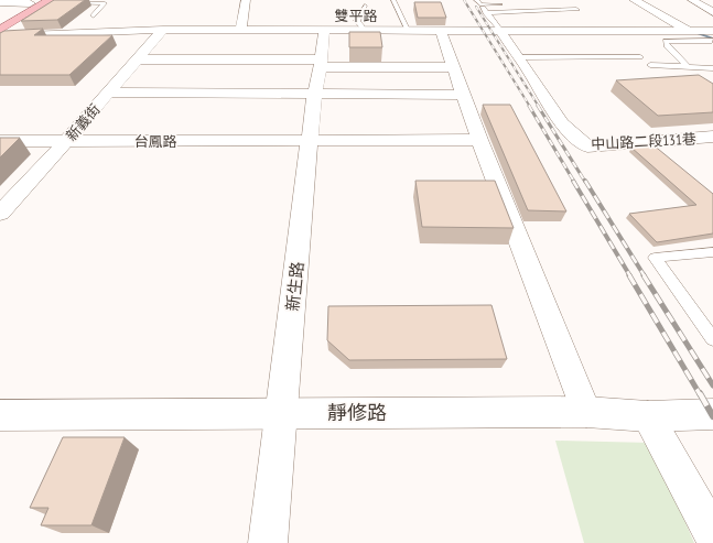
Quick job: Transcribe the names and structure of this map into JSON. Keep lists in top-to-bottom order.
{
  "streets": {
    "street": [
      "雙平路",
      "新義街",
      "台鳳路",
      "中山路二段131巷",
      "新生路",
      "靜修路"
    ]
  },
  "crossings": [
    ["雙平路", "新義街"],
    ["雙平路", "中山路二段131巷"],
    ["雙平路", "新生路"],
    ["新義街", "台鳳路"],
    ["台鳳路", "新生路"],
    ["新生路", "靜修路"]
  ]
}
